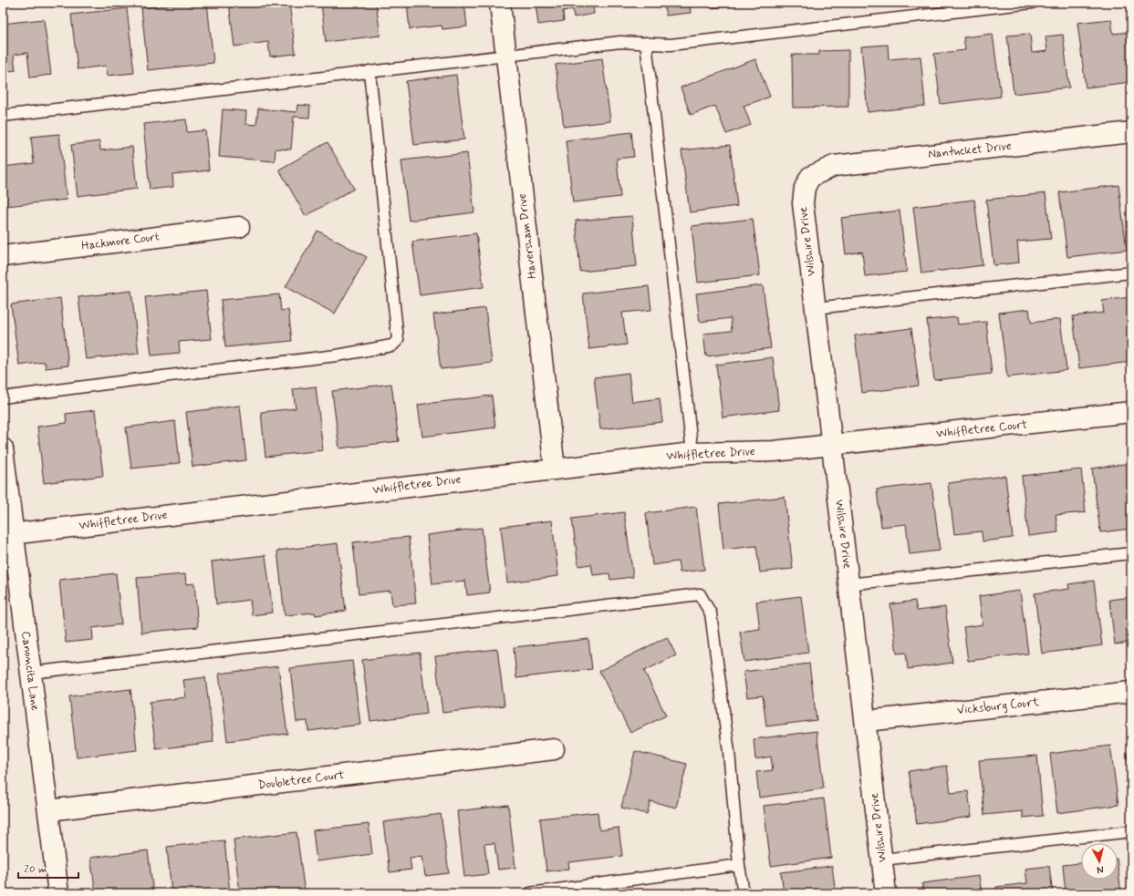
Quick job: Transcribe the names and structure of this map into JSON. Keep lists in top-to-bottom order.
{
  "streets": {
    "street": [
      "Nantucket Drive",
      "Haversham Drive",
      "Hackmore Court",
      "Wilshire Drive",
      "Whiffletree Court",
      "Whiffletree Drive",
      "Canoncita Lane",
      "Vicksburg Court",
      "Doubletree Court"
    ]
  },
  "crossings": [
    ["Nantucket Drive", "Wilshire Drive"],
    ["Haversham Drive", "Whiffletree Drive"],
    ["Wilshire Drive", "Whiffletree Court"],
    ["Wilshire Drive", "Whiffletree Drive"],
    ["Wilshire Drive", "Vicksburg Court"],
    ["Whiffletree Court", "Whiffletree Drive"],
    ["Whiffletree Drive", "Canoncita Lane"],
    ["Canoncita Lane", "Doubletree Court"]
  ],
  "scale_bar": "20 m",
  "north": "bottom"
}
